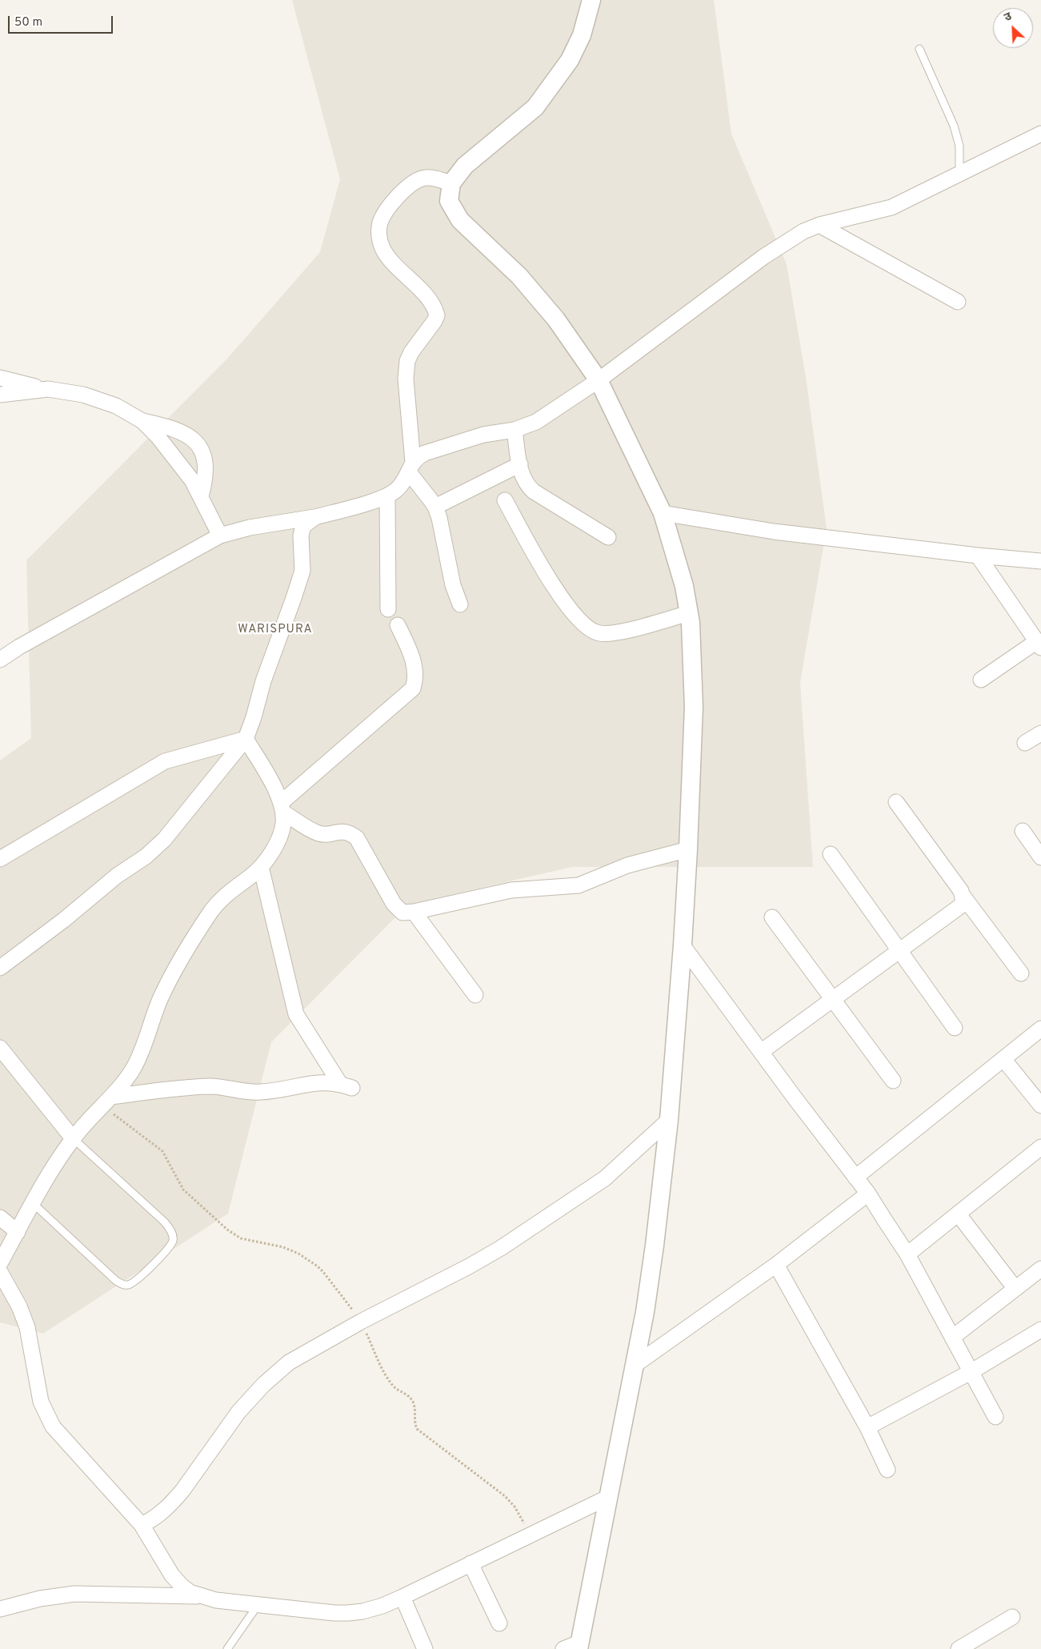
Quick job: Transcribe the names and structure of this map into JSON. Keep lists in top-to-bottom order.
{
  "districts": ["WARISPURA"],
  "scale_bar": "50 m",
  "north": "top left"
}
